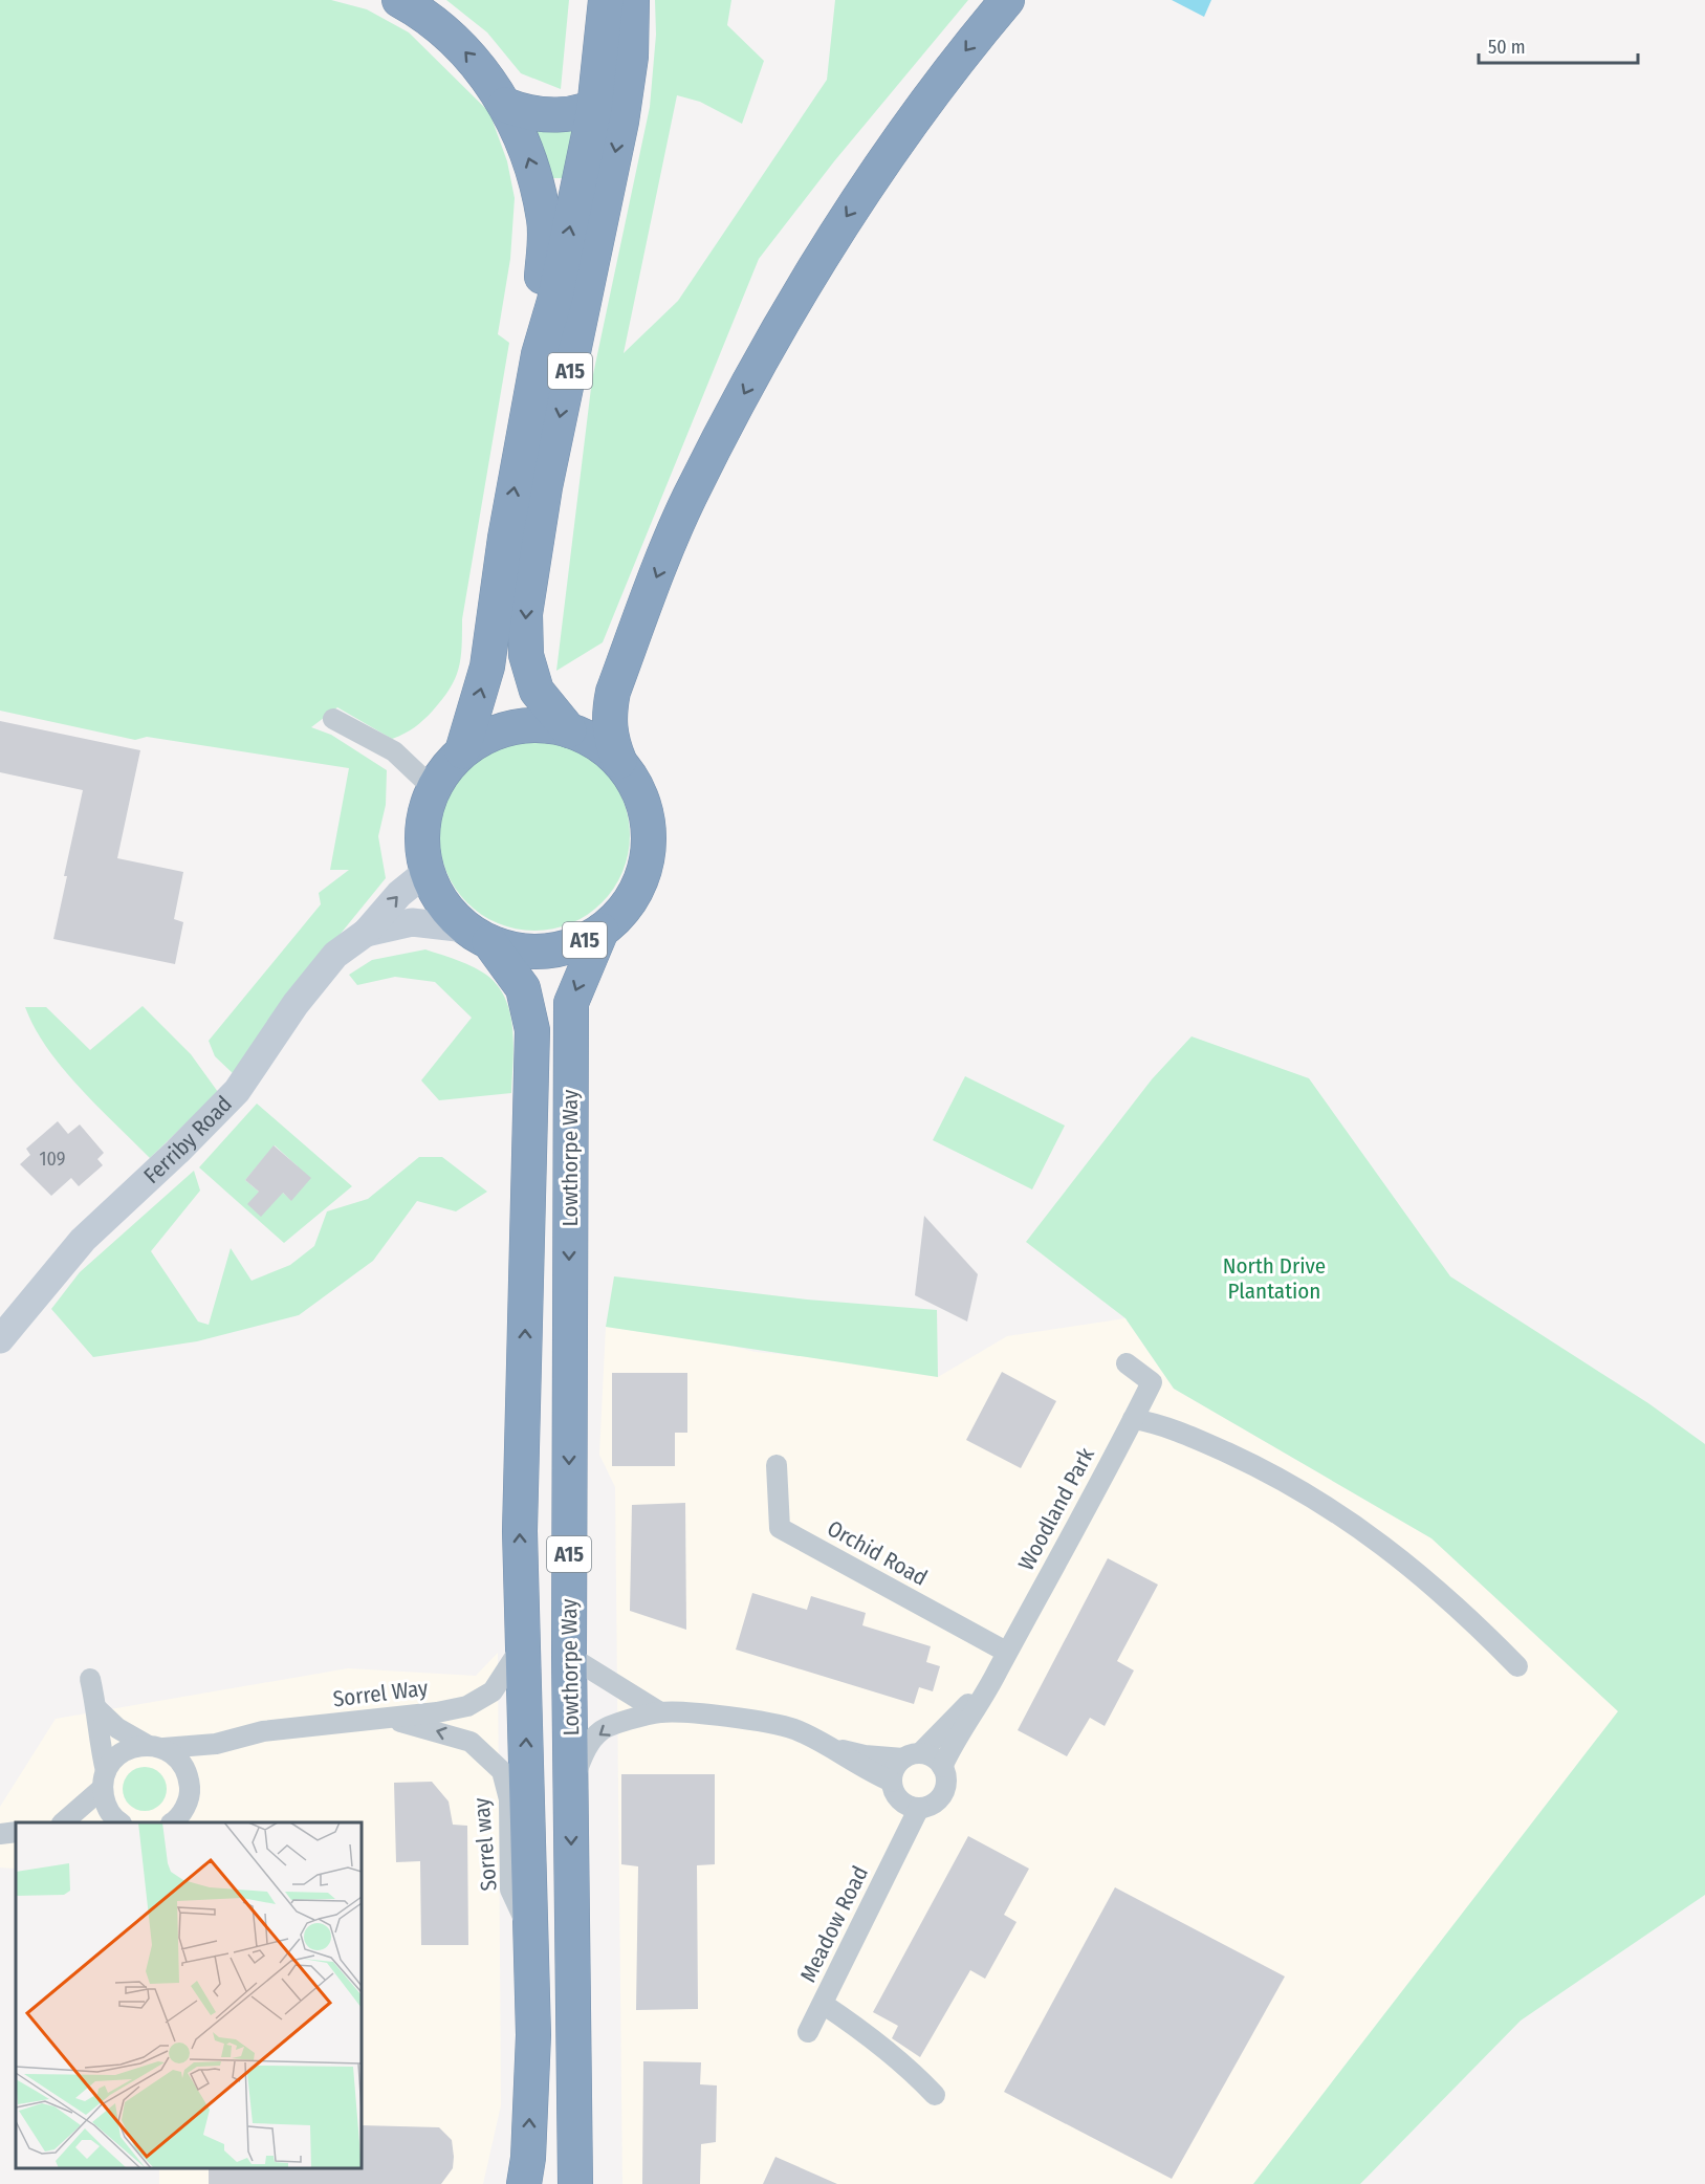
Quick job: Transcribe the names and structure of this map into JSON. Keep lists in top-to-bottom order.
{
  "streets": {
    "highway": ["A15", "Lowthorpe Way"],
    "street": [
      "Ferriby Road",
      "Woodland Park",
      "Orchid Road",
      "Sorrel Way",
      "Sorrel way",
      "Meadow Road"
    ]
  },
  "crossings": [
    ["A15", "Ferriby Road"],
    ["A15", "Lowthorpe Way"],
    ["Ferriby Road", "Lowthorpe Way"],
    ["Lowthorpe Way", "Sorrel Way"],
    ["Lowthorpe Way", "Sorrel way"],
    ["Woodland Park", "Orchid Road"],
    ["Woodland Park", "Meadow Road"],
    ["Sorrel Way", "Sorrel way"]
  ],
  "parks": ["North Drive Plantation"],
  "house_numbers": ["109"],
  "scale_bar": "50 m"
}
